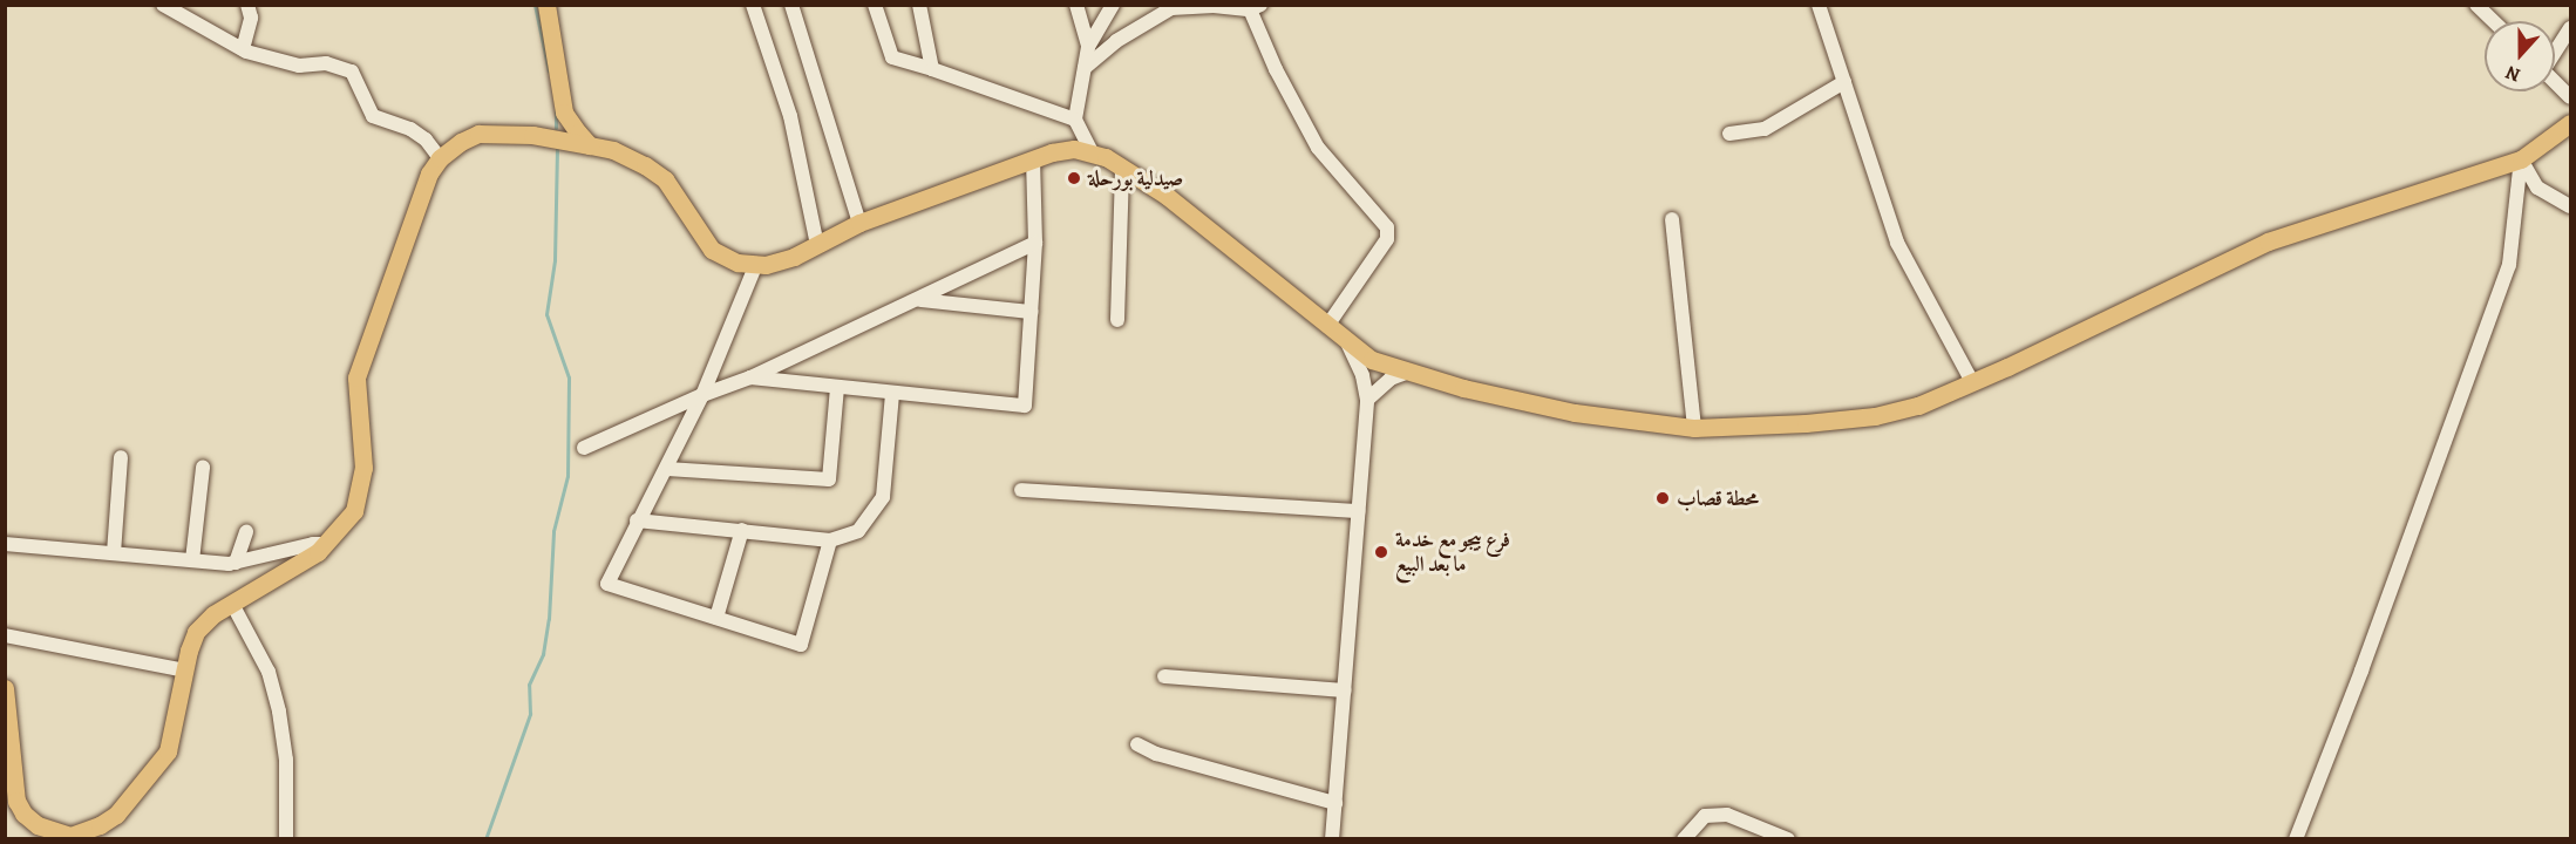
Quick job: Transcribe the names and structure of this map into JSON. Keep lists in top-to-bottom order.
{
  "places": ["صيدلية بورحلة", "محطة قصاب", "فرع بيجو مع خدمة ما بعد البيع"],
  "north": "bottom"
}
